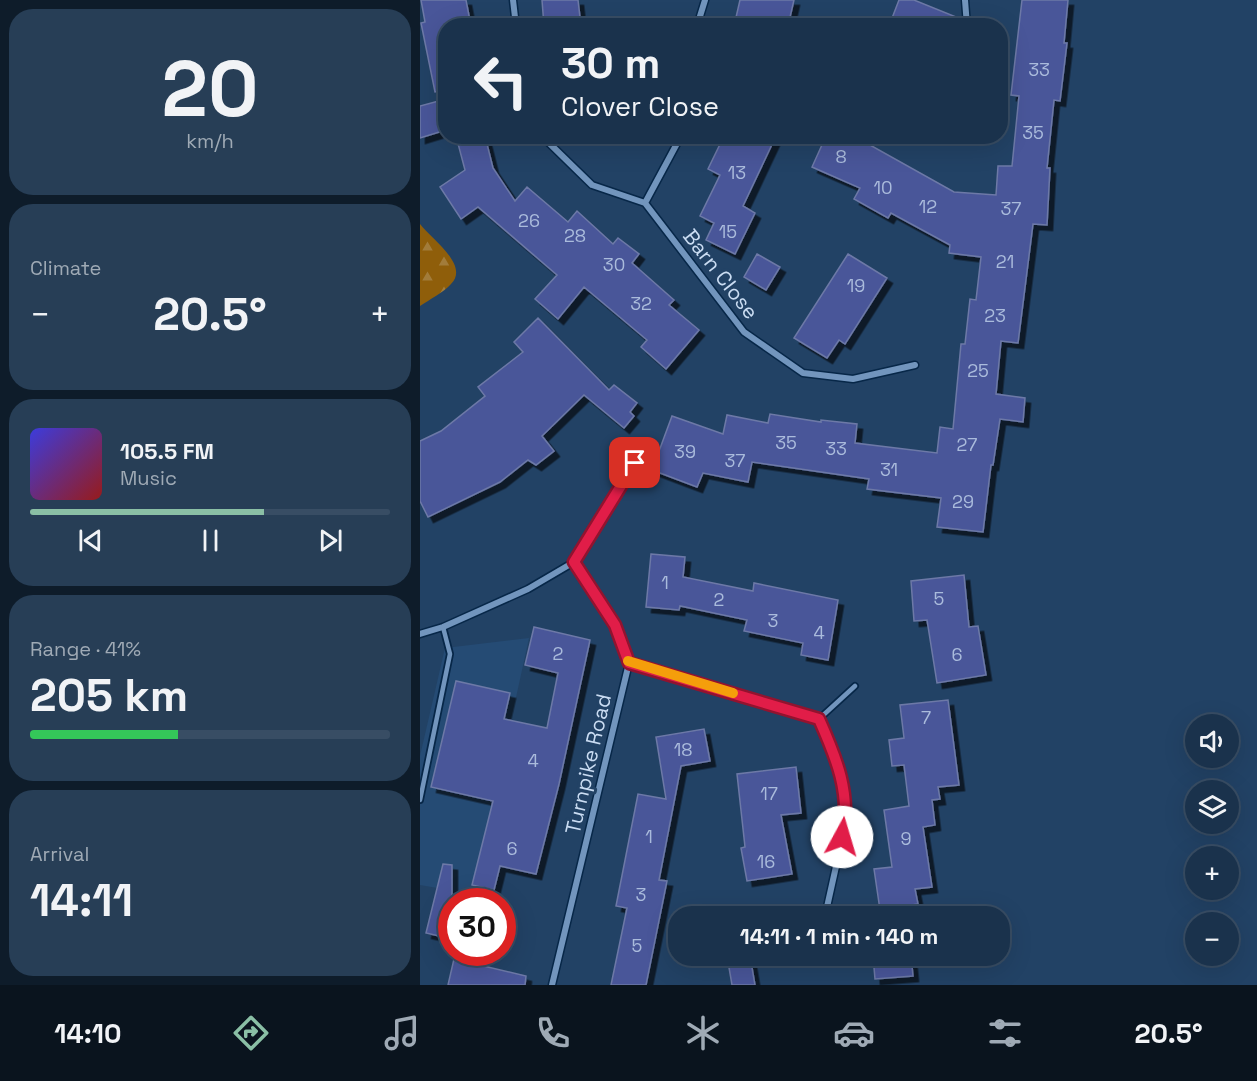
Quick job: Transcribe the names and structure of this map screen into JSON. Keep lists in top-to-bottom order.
{
  "streets": {
    "street": ["Barn Close", "Turnpike Road"]
  },
  "house_numbers": [
    "33",
    "35",
    "8",
    "13",
    "10",
    "12",
    "37",
    "26",
    "15",
    "28",
    "21",
    "30",
    "19",
    "32",
    "23",
    "25",
    "35",
    "27",
    "33",
    "39",
    "37",
    "31",
    "29",
    "1",
    "5",
    "2",
    "3",
    "4",
    "2",
    "6",
    "7",
    "18",
    "4",
    "17",
    "1",
    "9",
    "6",
    "16",
    "3",
    "5"
  ],
  "page": {
    "tile": [
      ["20", "km/h"],
      "Climate",
      ["Range · 41%", "205 km"],
      ["Arrival", "14:11"]
    ],
    "turn": ["30 m", "Clover Close"],
    "heat": ["−", "20.5°", "+"],
    "song": ["105.5 FM", "Music"],
    "map_buttons": ["+", "−"],
    "limit": "30",
    "trip": "14:11 · 1 min · 140 m",
    "tabs": ["14:10", "20.5°"]
  }
}
